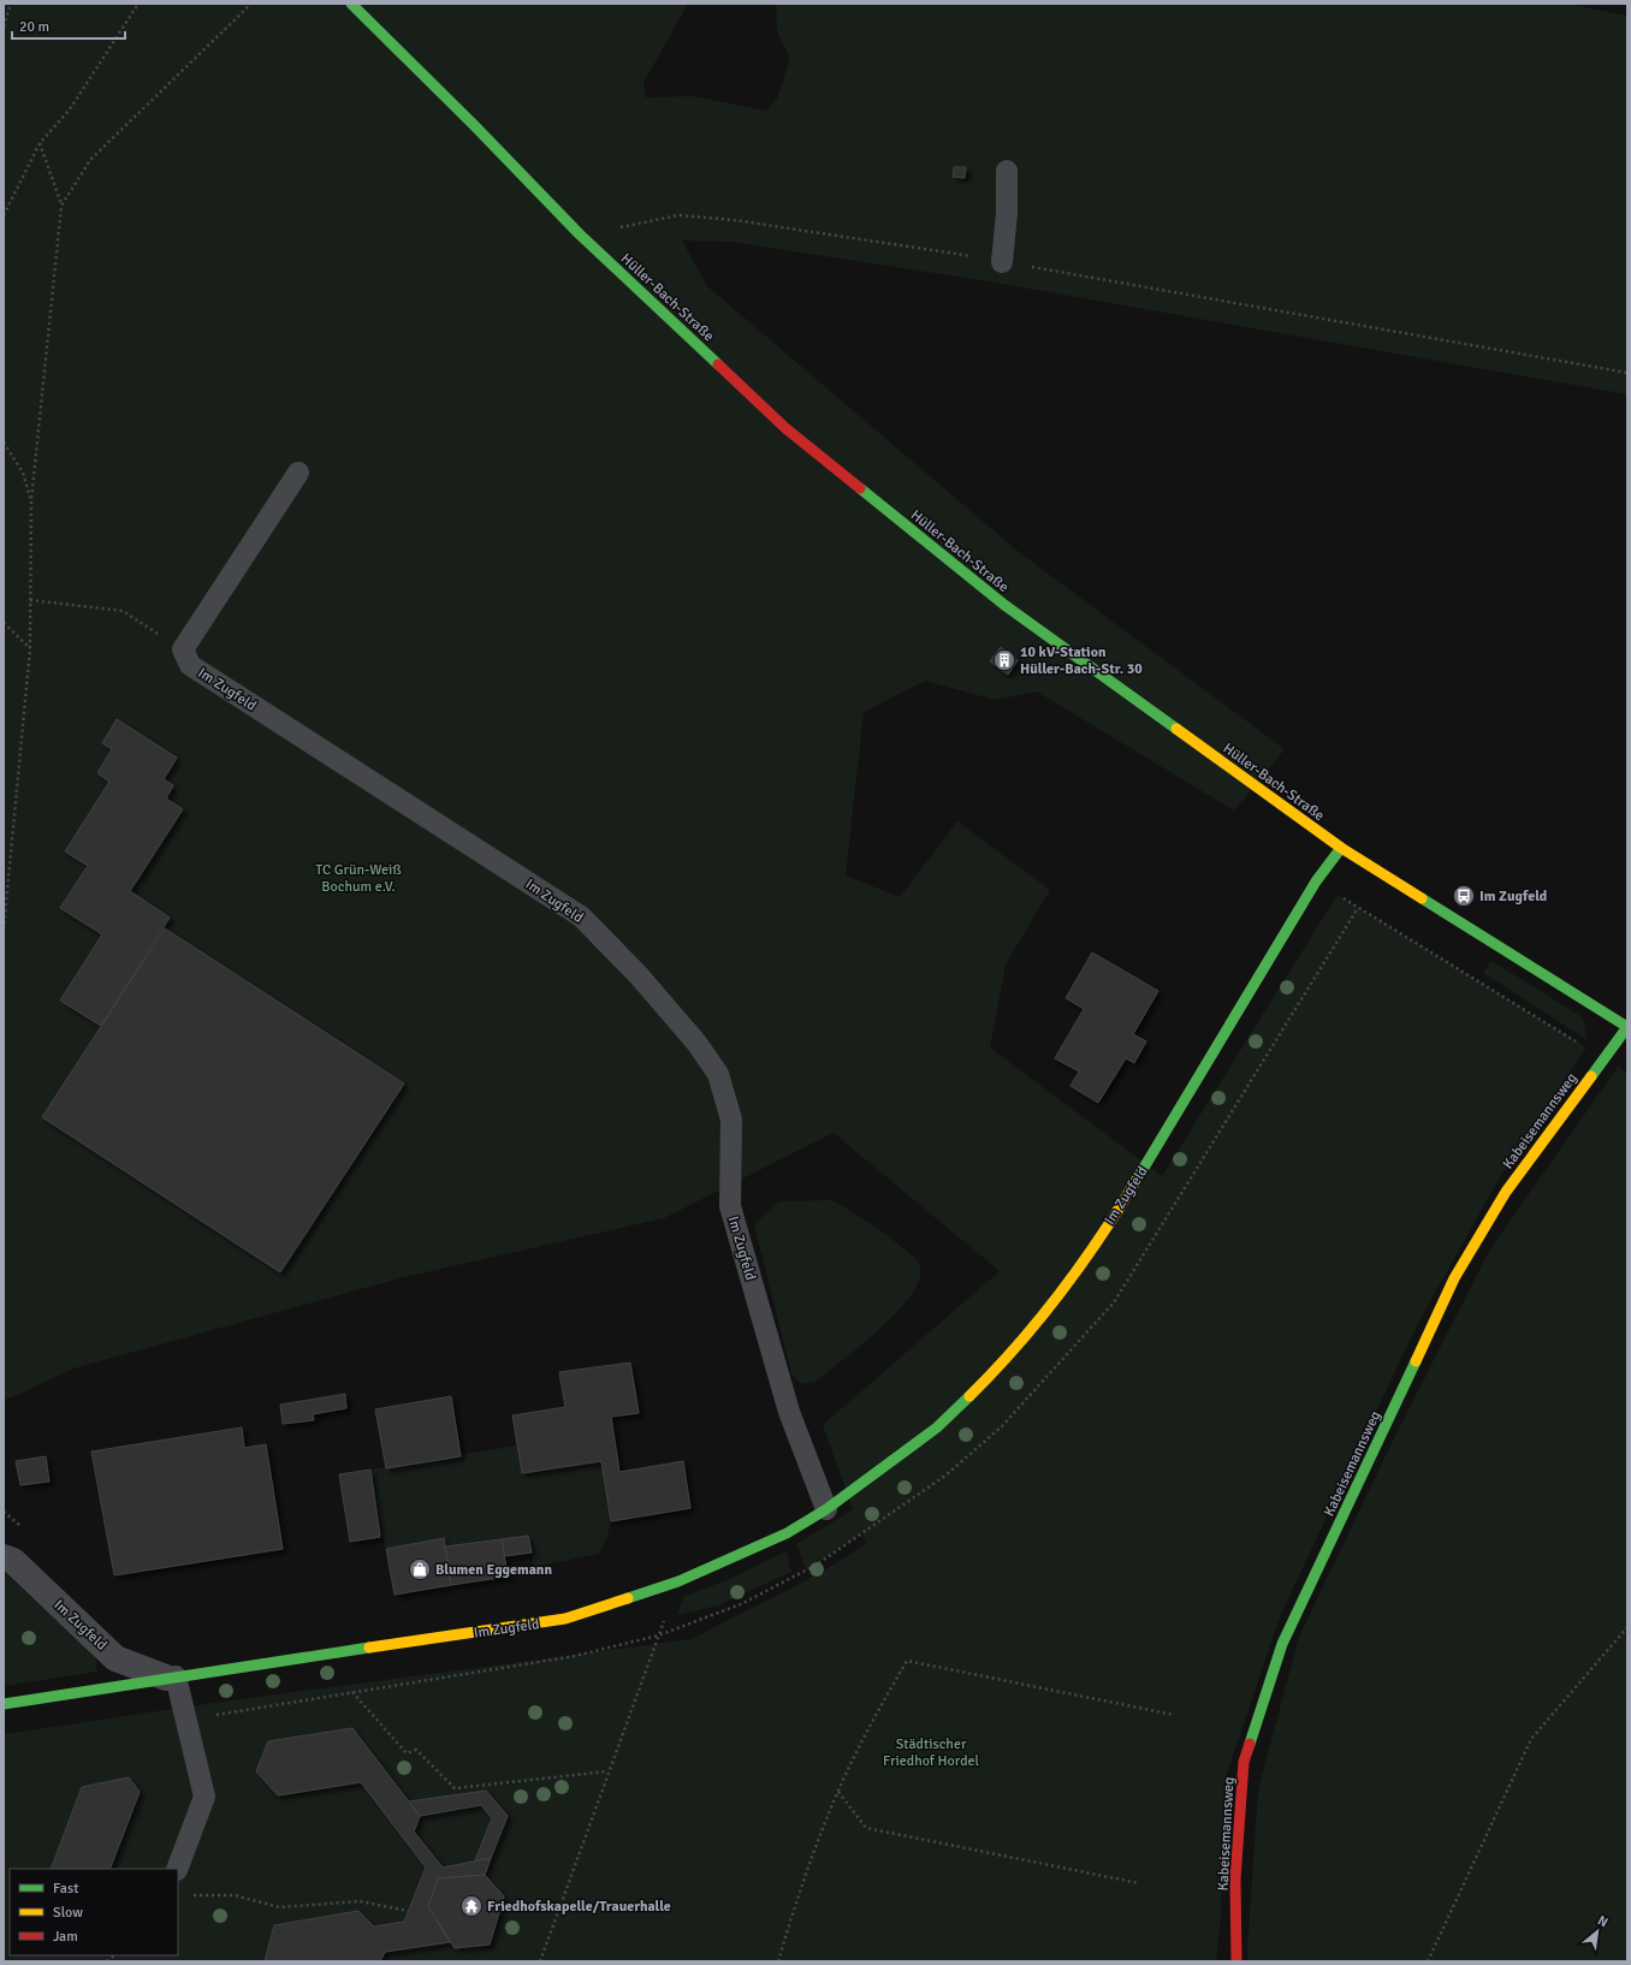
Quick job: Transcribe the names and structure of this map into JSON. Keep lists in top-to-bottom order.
{
  "streets": {
    "street": ["Hüller-Bach-Straße", "Im Zugfeld", "Kabeisemannsweg"]
  },
  "crossings": [
    ["Hüller-Bach-Straße", "Im Zugfeld"],
    ["Hüller-Bach-Straße", "Kabeisemannsweg"]
  ],
  "parks": ["TC Grün-Weiß Bochum e.V.", "Städtischer Friedhof Hordel"],
  "places": {
    "building": ["10 kV-Station Hüller-Bach-Str. 30"],
    "bus stop": ["Im Zugfeld"],
    "shop": ["Blumen Eggemann"],
    "temple": ["Friedhofskapelle/Trauerhalle"]
  },
  "legend": ["Fast", "Slow", "Jam"],
  "scale_bar": "20 m",
  "north": "top right"
}
